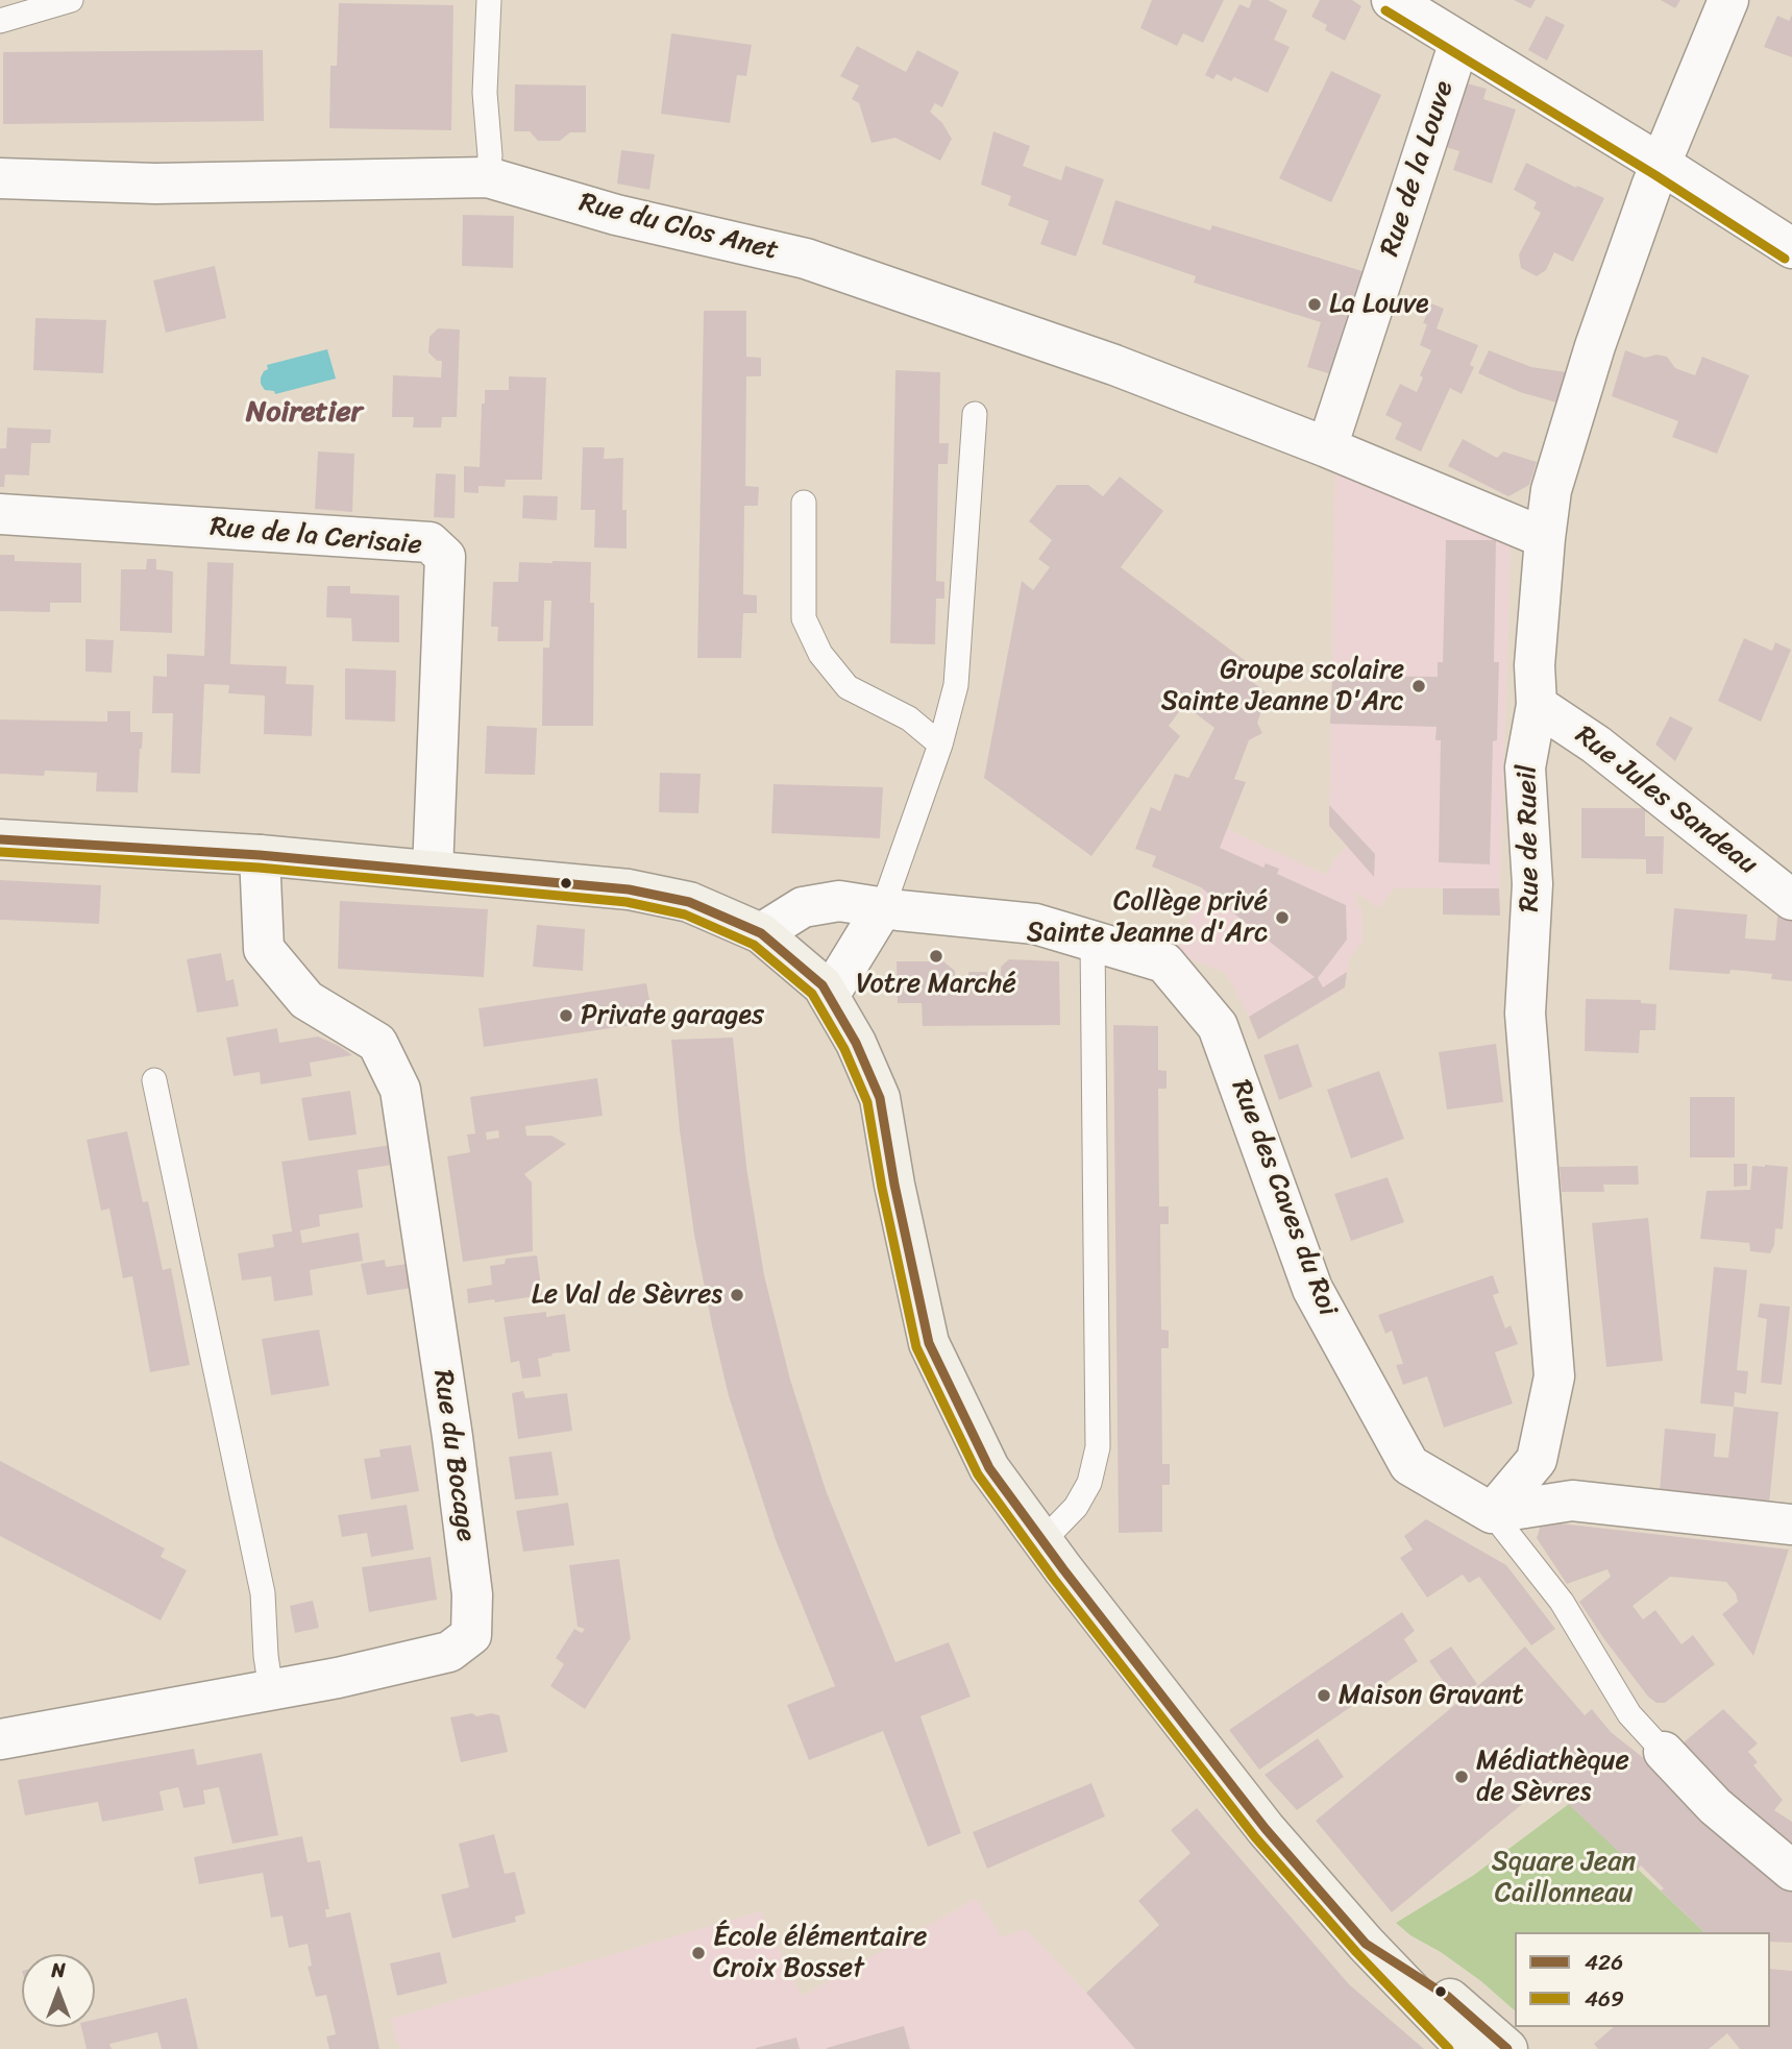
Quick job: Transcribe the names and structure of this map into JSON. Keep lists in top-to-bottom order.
{
  "streets": {
    "street": [
      "Rue de la Louve",
      "Rue du Clos Anet",
      "Rue de la Cerisaie",
      "Rue Jules Sandeau",
      "Rue de Rueil",
      "Rue des Caves du Roi",
      "Rue du Bocage"
    ]
  },
  "crossings": [
    ["Rue de la Louve", "Rue du Clos Anet"],
    ["Rue Jules Sandeau", "Rue de Rueil"],
    ["Rue de Rueil", "Rue des Caves du Roi"]
  ],
  "districts": ["Noiretier"],
  "parks": ["Square Jean Caillonneau"],
  "places": [
    "La Louve",
    "Groupe scolaire Sainte Jeanne D'Arc",
    "Collège privé Sainte Jeanne d'Arc",
    "Votre Marché",
    "Private garages",
    "Le Val de Sèvres",
    "Maison Gravant",
    "Médiathèque de Sèvres",
    "École élémentaire Croix Bosset"
  ],
  "lines": ["transit line 469", "transit line 426"],
  "legend": ["426", "469"],
  "north": "top"
}
